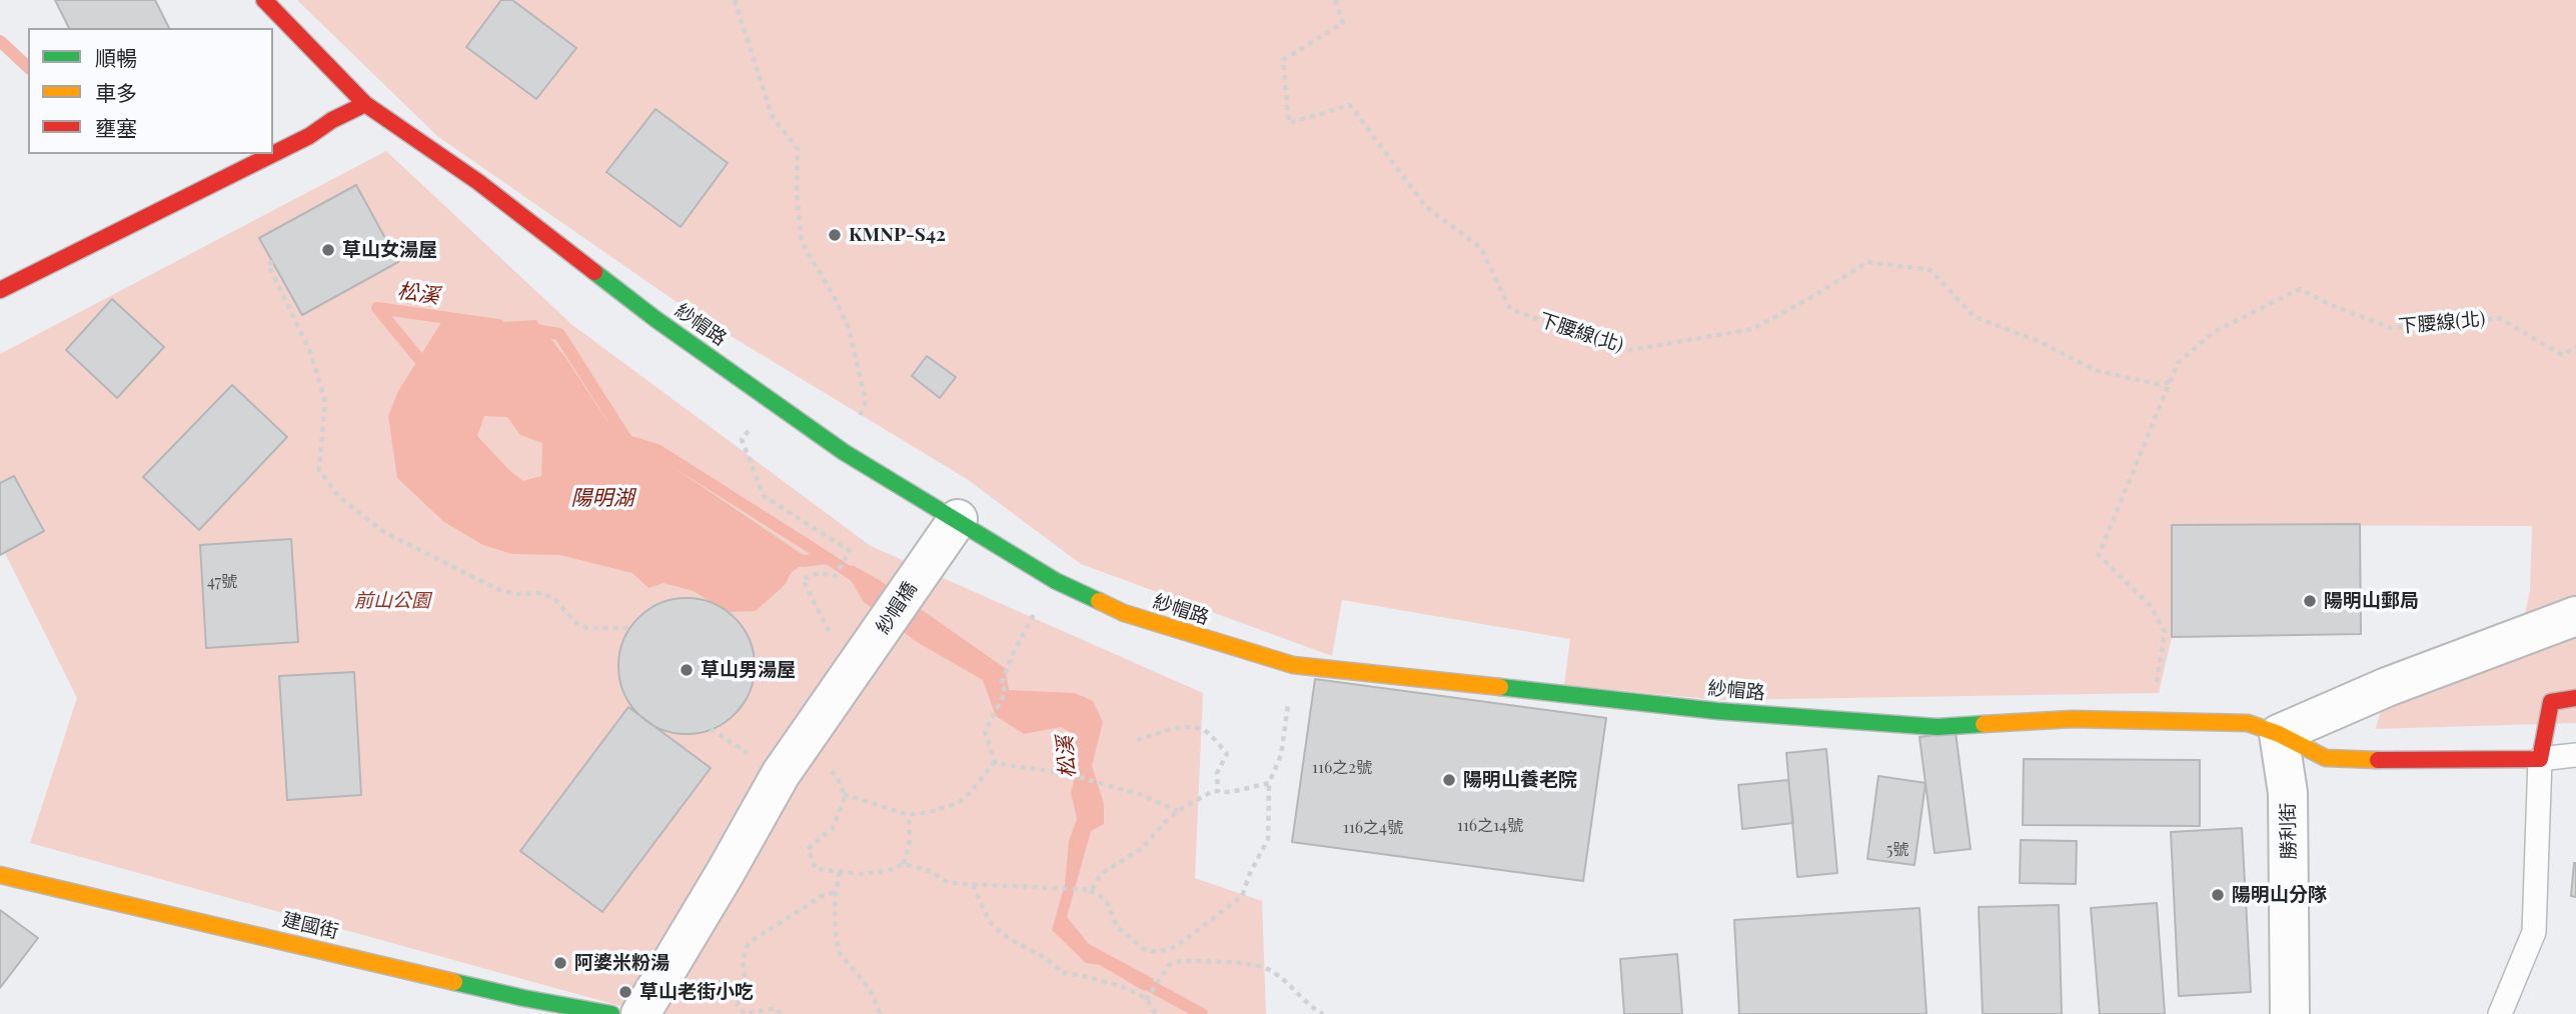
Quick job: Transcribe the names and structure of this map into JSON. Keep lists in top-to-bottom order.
{
  "streets": {
    "street": [
      "紗帽路",
      "紗帽橋",
      "勝利街",
      "建國街"
    ],
    "path": ["下腰線(北)"]
  },
  "crossings": [
    ["下腰線(北)", "紗帽路"],
    ["紗帽路", "紗帽橋"],
    ["紗帽路", "勝利街"]
  ],
  "water": ["松溪", "陽明湖"],
  "parks": ["前山公園"],
  "places": [
    "KMNP-S42",
    "草山女湯屋",
    "陽明山郵局",
    "草山男湯屋",
    "陽明山養老院",
    "陽明山分隊",
    "阿婆米粉湯",
    "草山老街小吃"
  ],
  "house_numbers": [
    "47號",
    "116之2號",
    "116之14號",
    "116之4號",
    "5號"
  ],
  "legend": ["順暢", "車多", "壅塞"]
}
